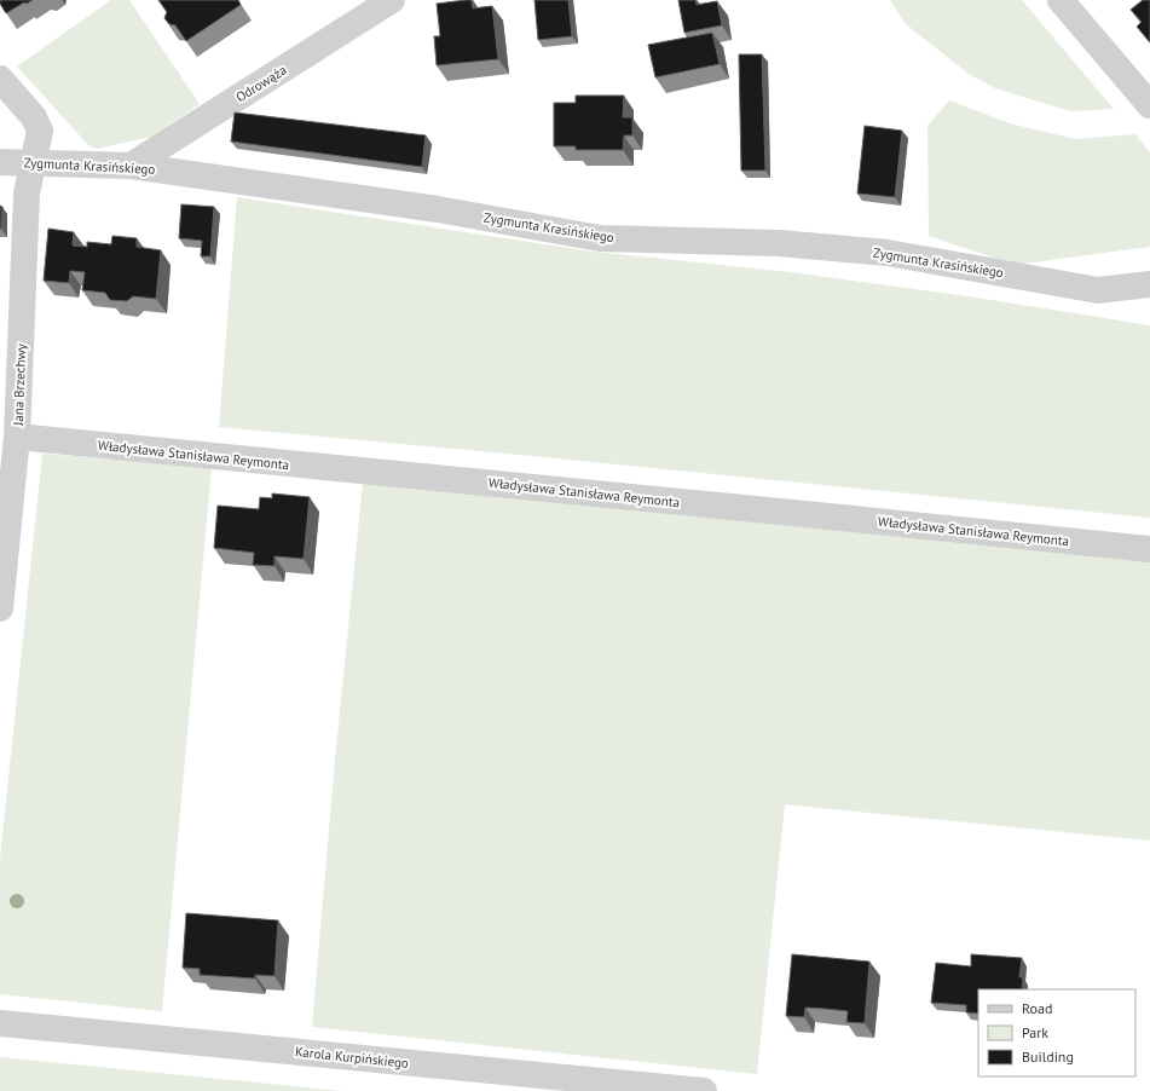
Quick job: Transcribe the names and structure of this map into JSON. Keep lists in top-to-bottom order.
{
  "streets": {
    "street": [
      "Odrowąża",
      "Zygmunta Krasińskiego",
      "Jana Brzechwy",
      "Władysława Stanisława Reymonta",
      "Karola Kurpińskiego"
    ]
  },
  "crossings": [
    ["Odrowąża", "Zygmunta Krasińskiego"],
    ["Zygmunta Krasińskiego", "Jana Brzechwy"],
    ["Jana Brzechwy", "Władysława Stanisława Reymonta"]
  ],
  "legend": ["Road", "Park", "Building"]
}
